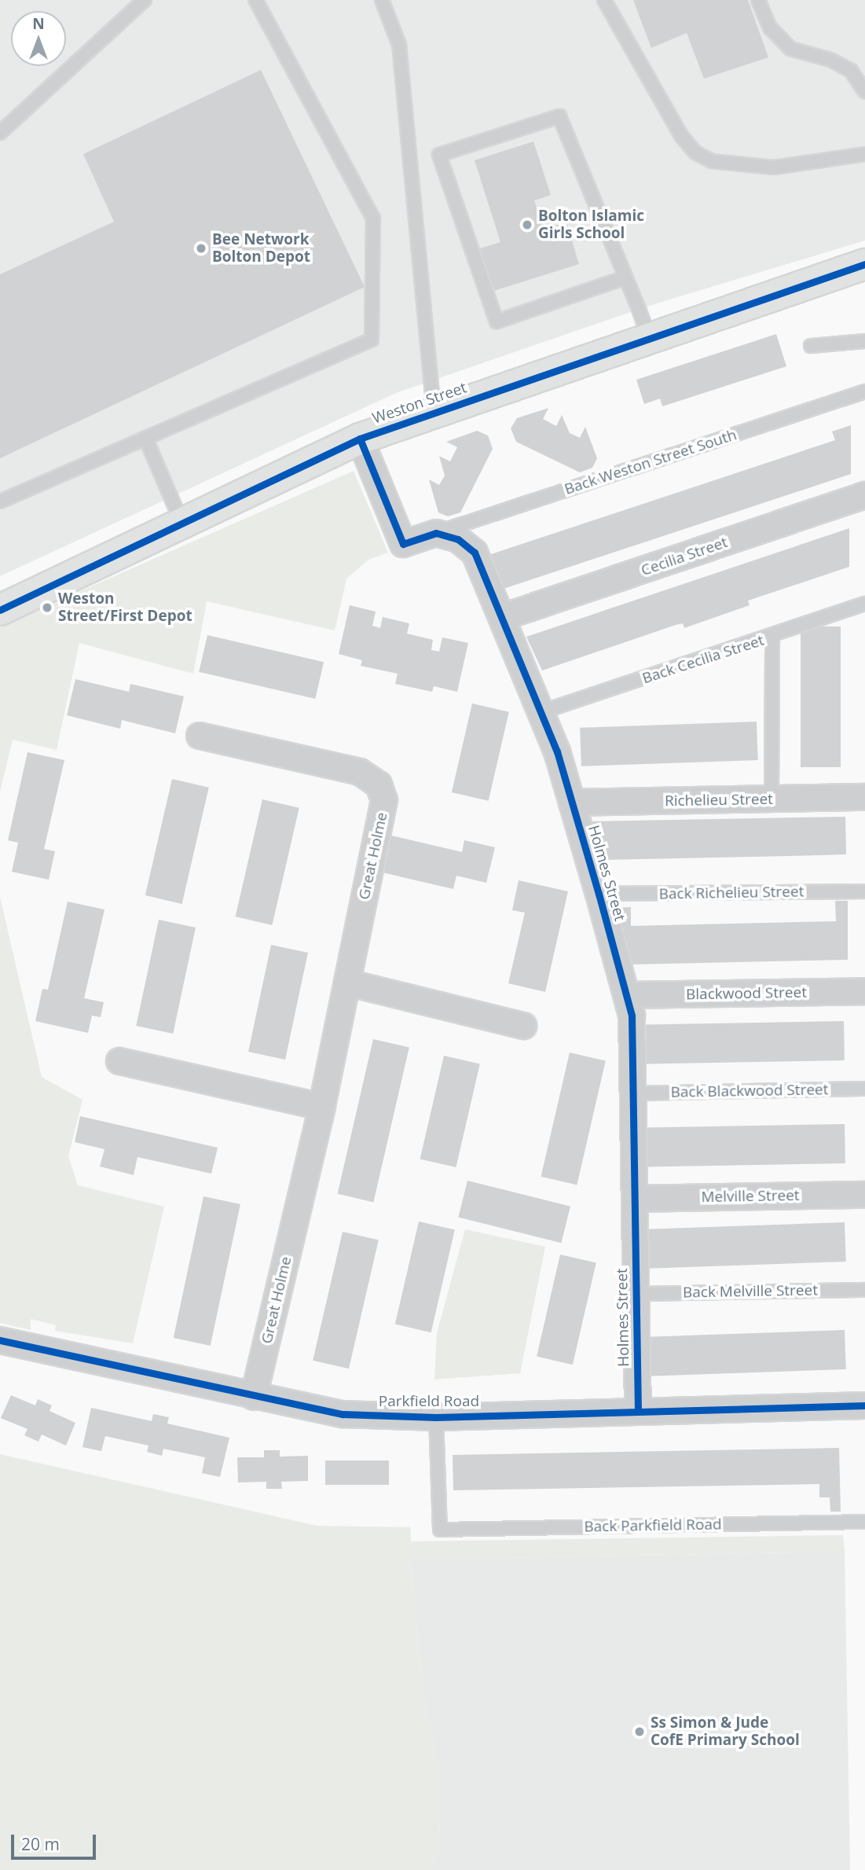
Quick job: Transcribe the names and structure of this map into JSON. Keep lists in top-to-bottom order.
{
  "streets": {
    "street": [
      "Weston Street",
      "Cecilia Street",
      "Richelieu Street",
      "Great Holme",
      "Holmes Street",
      "Blackwood Street",
      "Melville Street",
      "Parkfield Road"
    ],
    "lane": [
      "Back Weston Street South",
      "Back Cecilia Street",
      "Back Richelieu Street",
      "Back Blackwood Street",
      "Back Melville Street",
      "Back Parkfield Road"
    ]
  },
  "crossings": [
    ["Back Weston Street South", "Holmes Street"],
    ["Cecilia Street", "Holmes Street"],
    ["Back Cecilia Street", "Holmes Street"],
    ["Richelieu Street", "Holmes Street"],
    ["Great Holme", "Parkfield Road"],
    ["Holmes Street", "Back Richelieu Street"],
    ["Holmes Street", "Blackwood Street"],
    ["Holmes Street", "Back Blackwood Street"],
    ["Holmes Street", "Melville Street"],
    ["Holmes Street", "Back Melville Street"],
    ["Holmes Street", "Parkfield Road"],
    ["Parkfield Road", "Back Parkfield Road"]
  ],
  "places": [
    "Bolton Islamic Girls School",
    "Bee Network Bolton Depot",
    "Weston Street/First Depot",
    "Ss Simon & Jude CofE Primary School"
  ],
  "scale_bar": "20 m",
  "north": "top"
}
